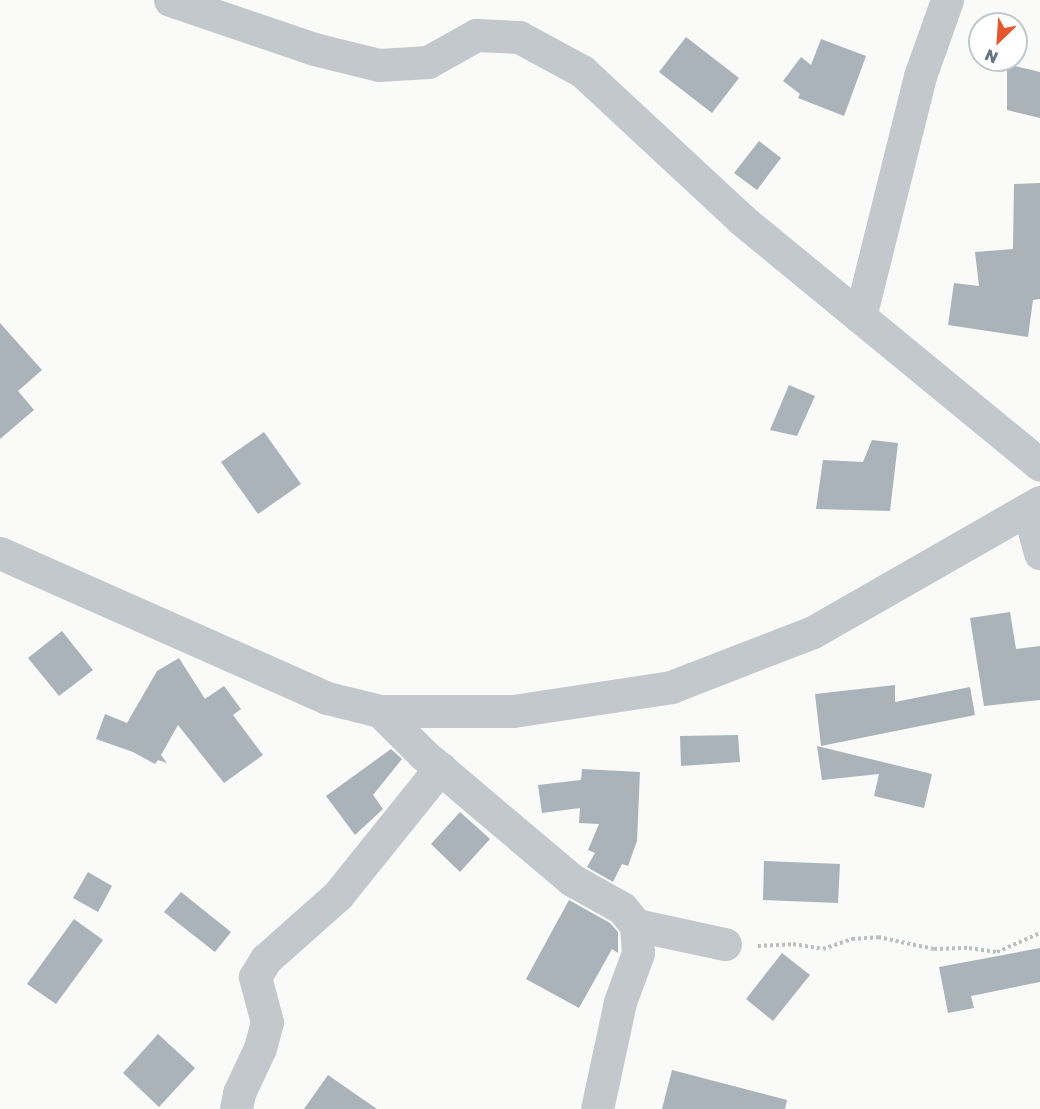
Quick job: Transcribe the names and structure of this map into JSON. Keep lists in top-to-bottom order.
{
  "north": "bottom left"
}
